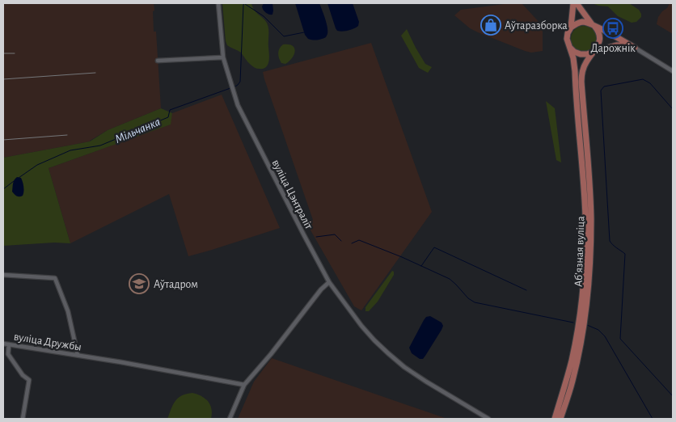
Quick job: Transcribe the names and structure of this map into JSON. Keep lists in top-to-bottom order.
{
  "streets": {
    "main road": ["Абʼязная вуліца"],
    "street": ["вуліца Цэнтраліт", "вуліца Дружбы"]
  },
  "water": ["Мільчанка"],
  "places": {
    "shop": ["Аўтаразборка"],
    "bus stop": ["Дарожнік"],
    "school or university": ["Аўтадром"]
  }
}
